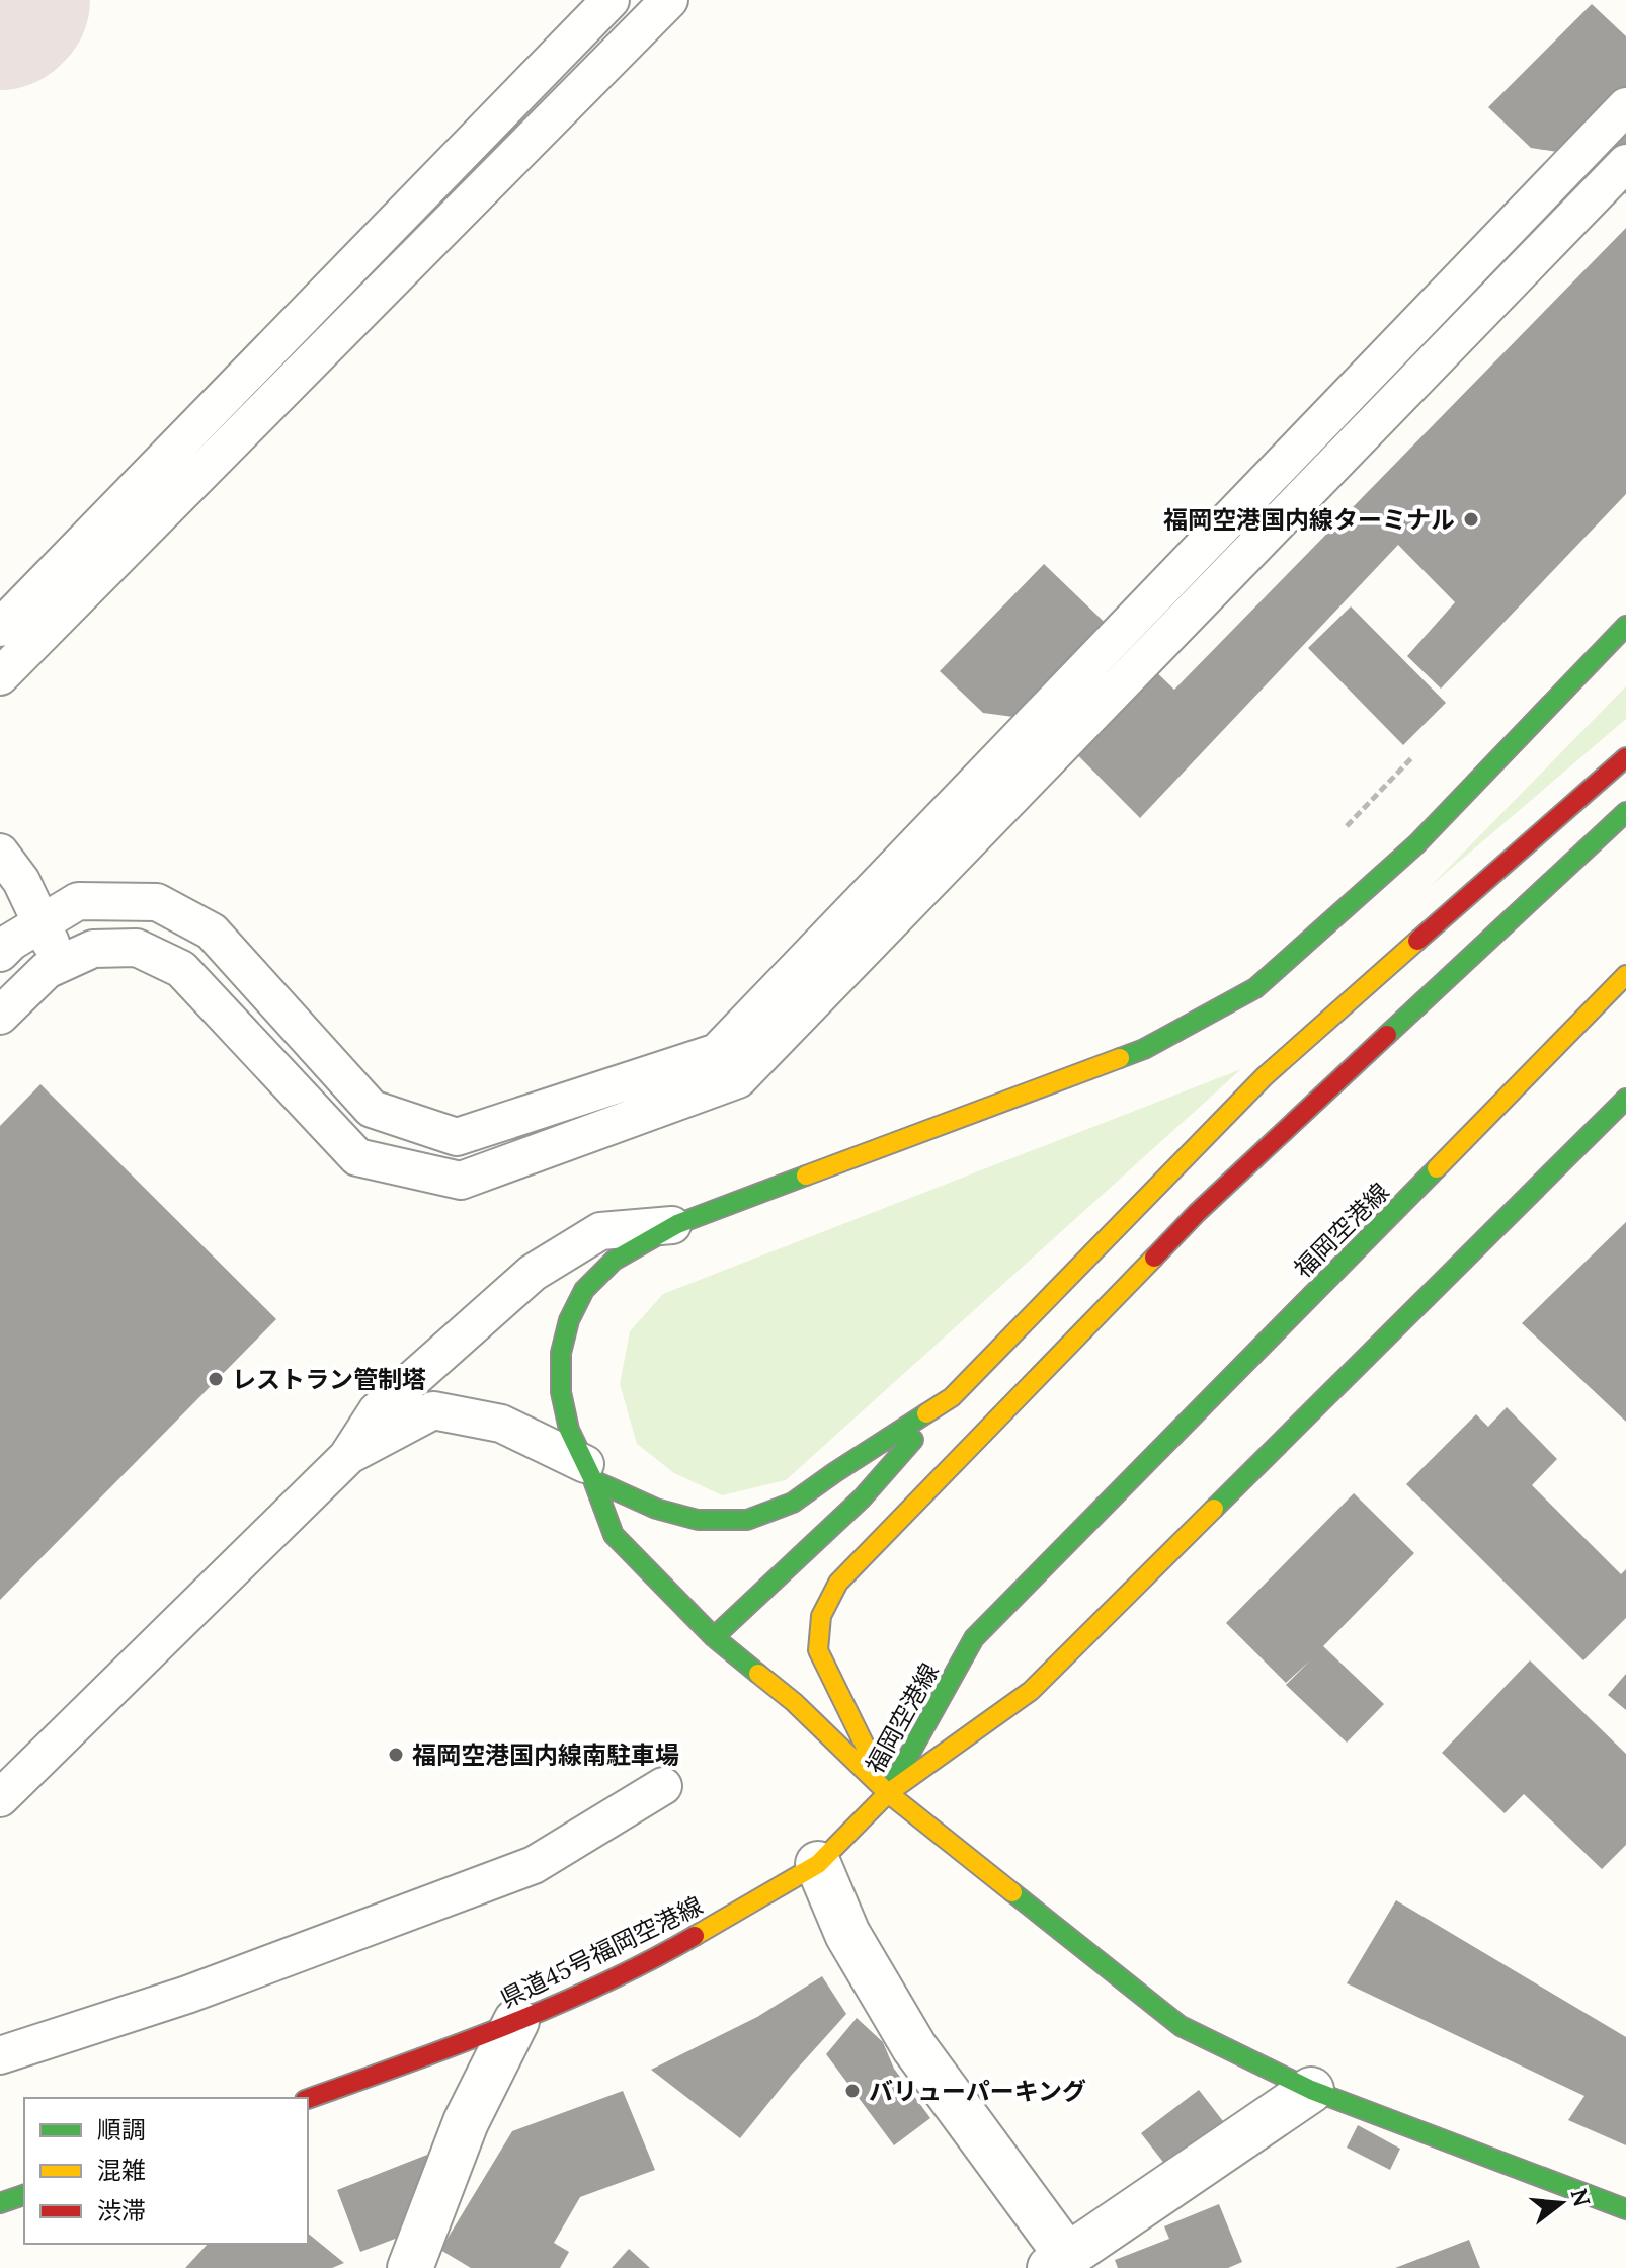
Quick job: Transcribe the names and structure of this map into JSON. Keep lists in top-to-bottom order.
{
  "streets": {
    "street": ["福岡空港線", "県道45号福岡空港線"]
  },
  "crossings": [
    ["福岡空港線", "県道45号福岡空港線"]
  ],
  "places": [
    "福岡空港国内線ターミナル",
    "レストラン管制塔",
    "福岡空港国内線南駐車場",
    "バリューパーキング"
  ],
  "legend": ["順調", "混雑", "渋滞"],
  "north": "right"
}
